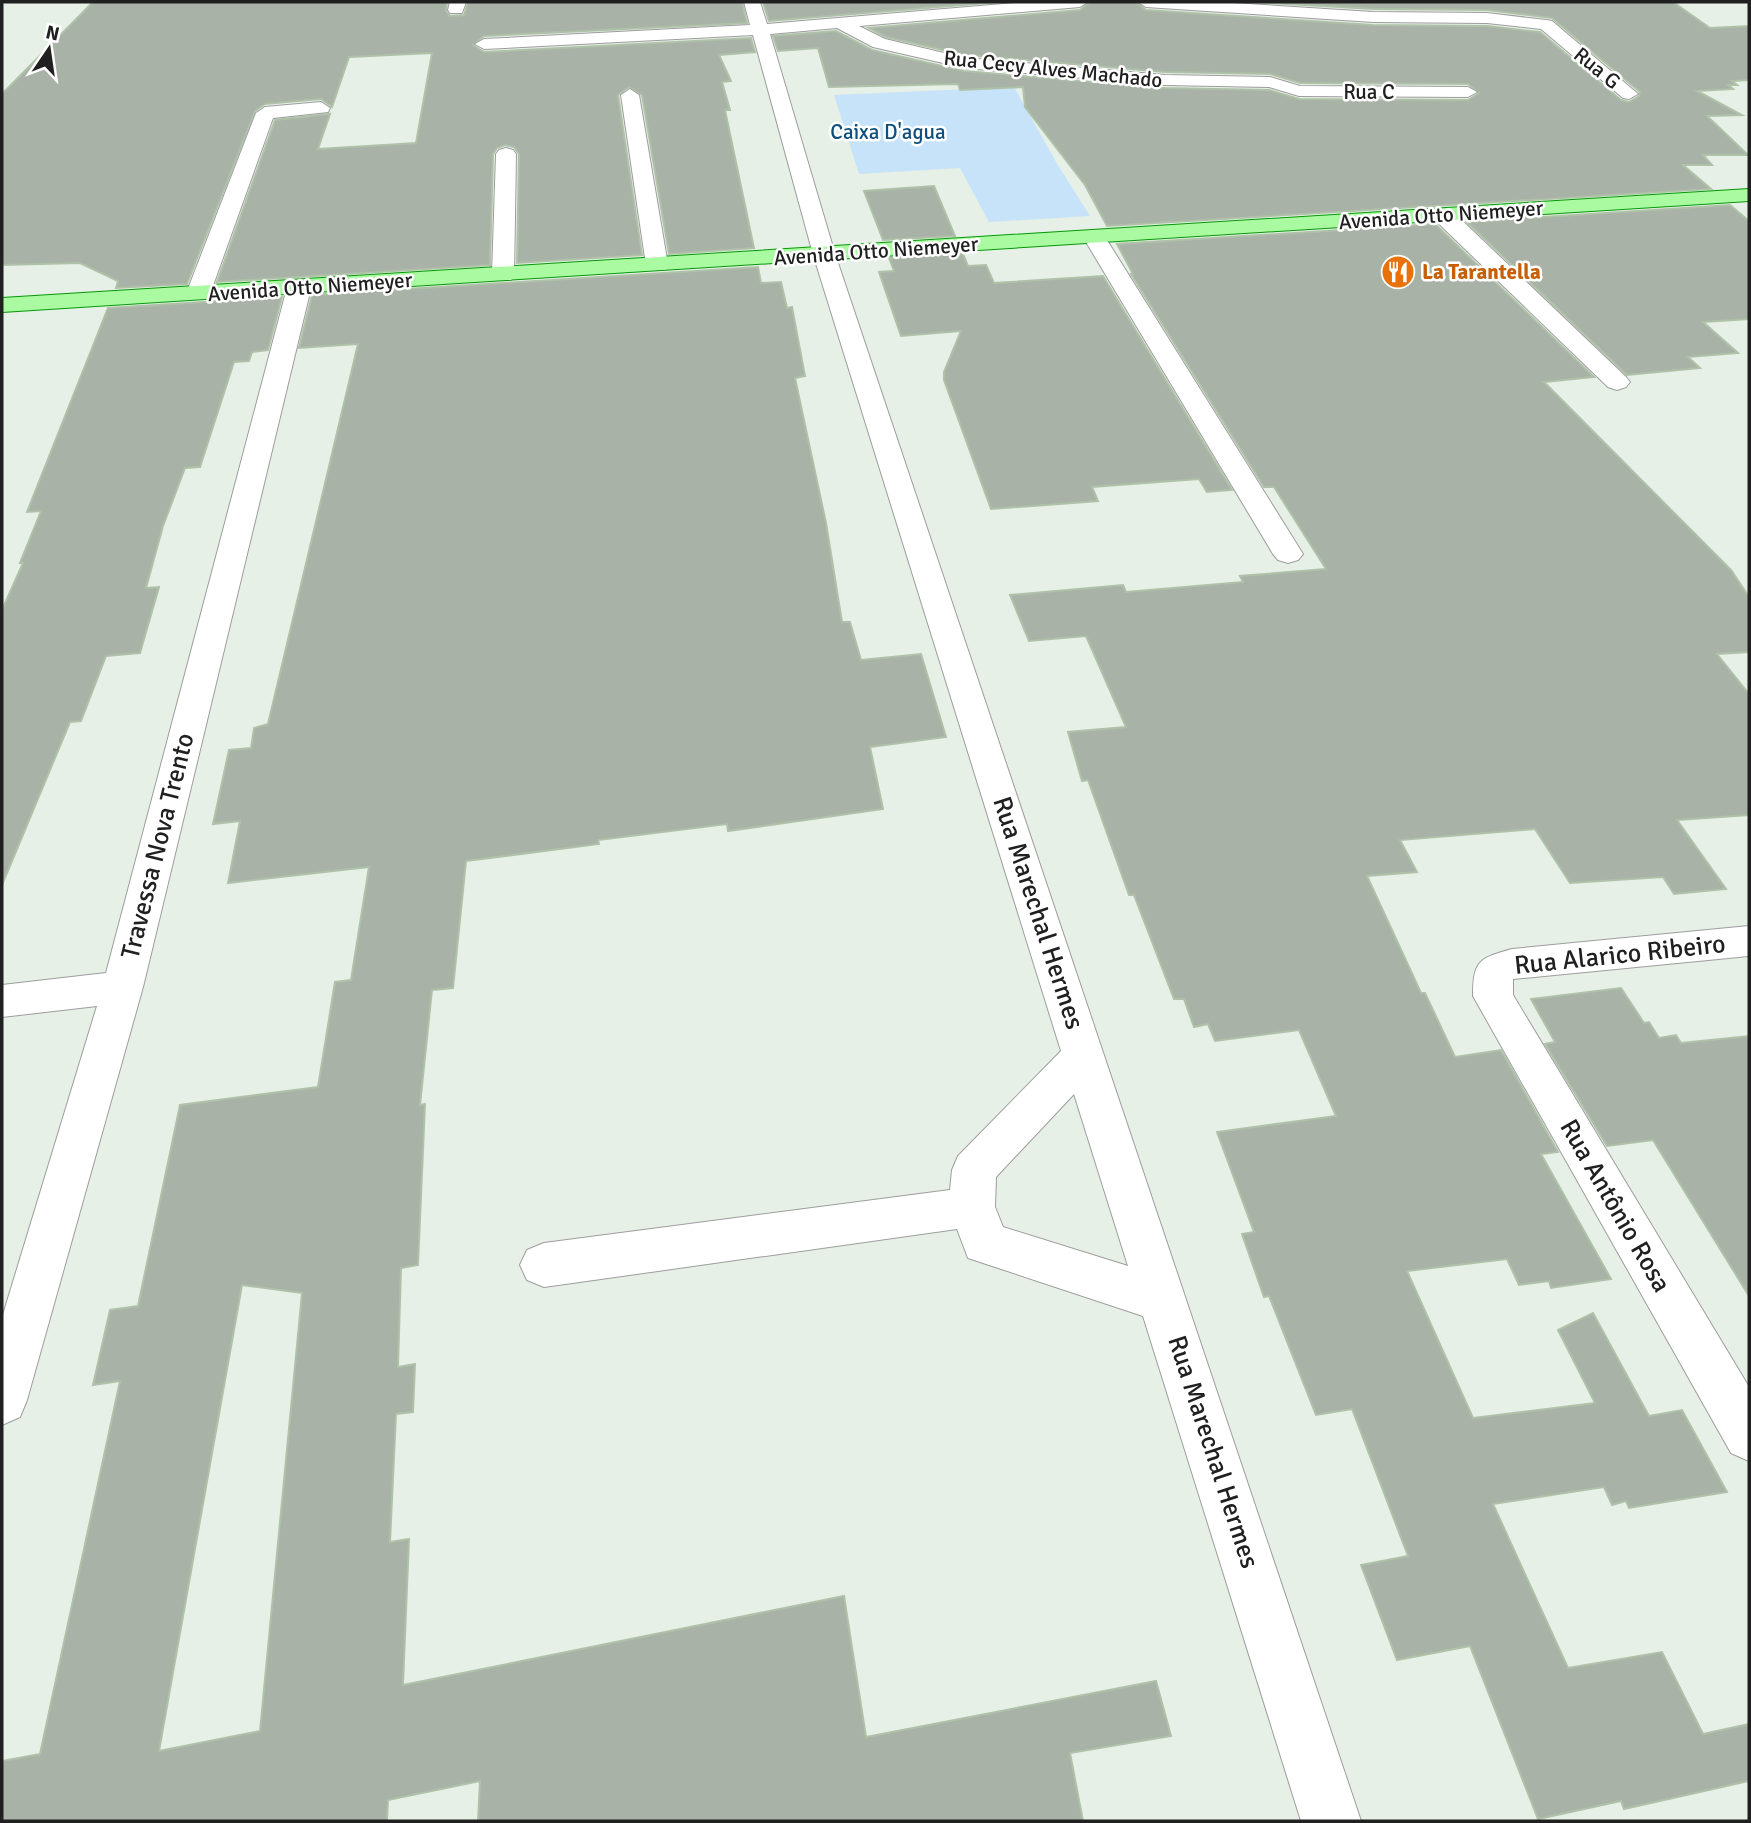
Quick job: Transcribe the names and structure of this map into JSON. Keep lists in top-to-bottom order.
{
  "streets": {
    "main road": ["Avenida Otto Niemeyer"],
    "street": [
      "Rua G",
      "Rua Cecy Alves Machado",
      "Rua C",
      "Travessa Nova Trento",
      "Rua Marechal Hermes",
      "Rua Alarico Ribeiro",
      "Rua Antônio Rosa"
    ]
  },
  "crossings": [
    ["Rua Cecy Alves Machado", "Rua C"],
    ["Avenida Otto Niemeyer", "Travessa Nova Trento"],
    ["Avenida Otto Niemeyer", "Rua Marechal Hermes"],
    ["Rua Alarico Ribeiro", "Rua Antônio Rosa"]
  ],
  "parks": ["Caixa D'agua"],
  "places": {
    "restaurant": ["La Tarantella"]
  },
  "north": "top"
}
